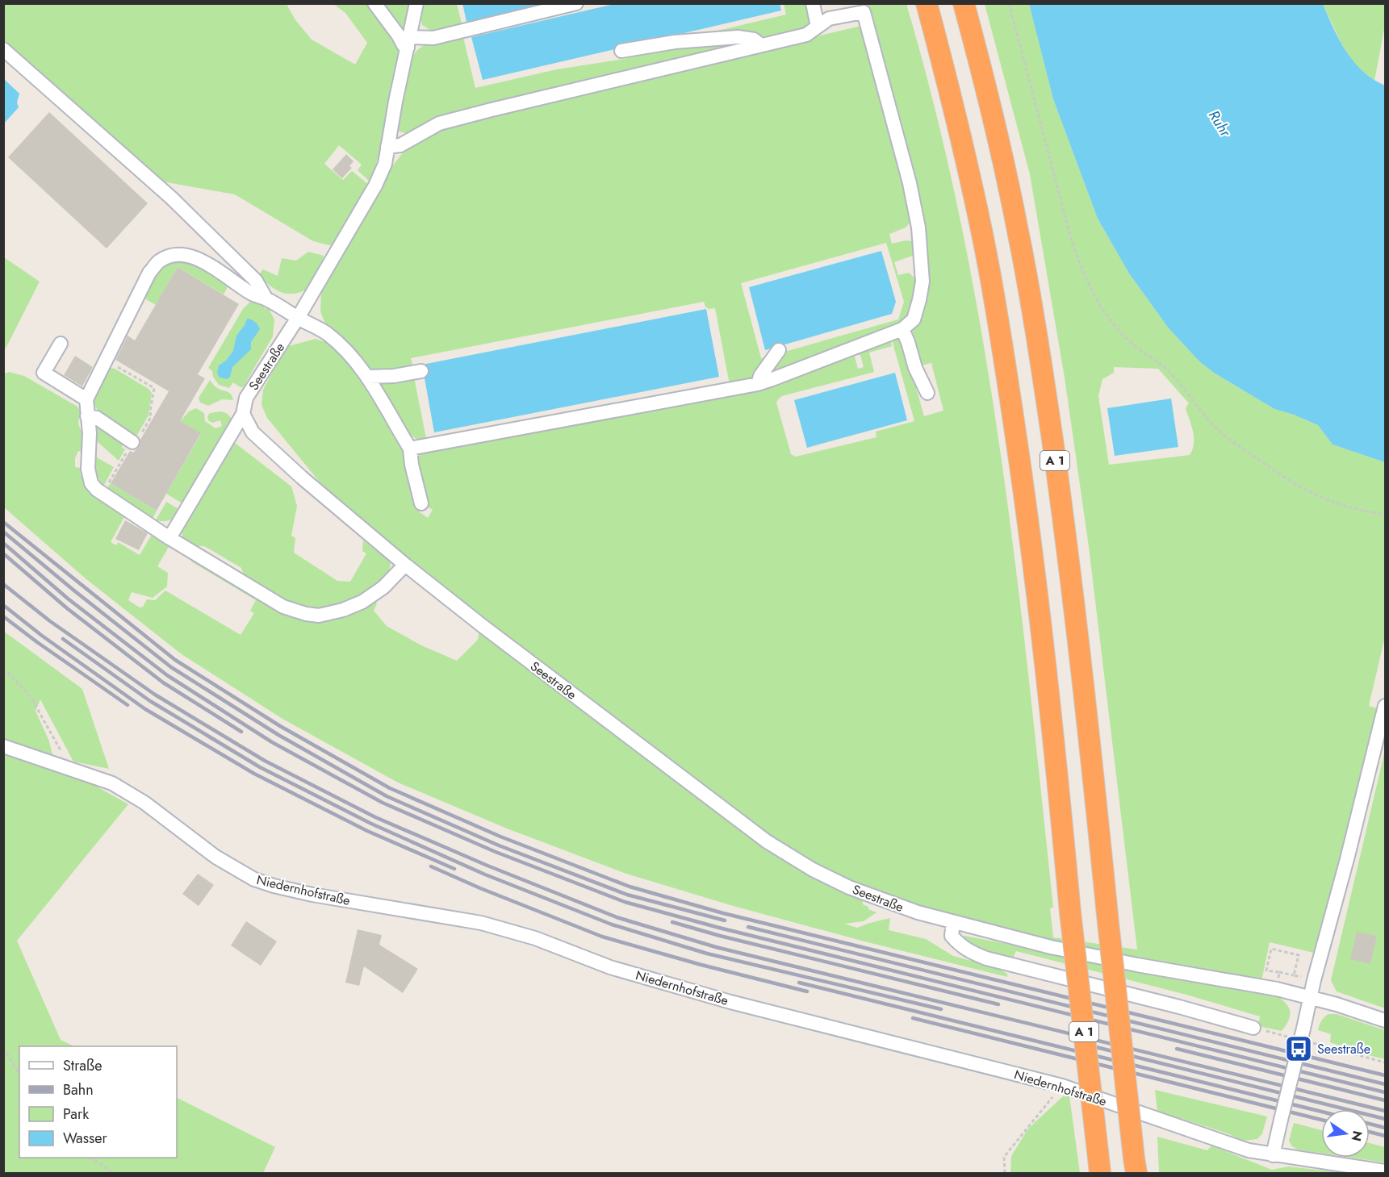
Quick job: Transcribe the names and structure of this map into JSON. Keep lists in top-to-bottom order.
{
  "streets": {
    "highway": ["A 1"],
    "street": ["Seestraße", "Niedernhofstraße"]
  },
  "water": ["Ruhr"],
  "places": {
    "bus stop": ["Seestraße"]
  },
  "legend": [
    "Straße",
    "Bahn",
    "Park",
    "Wasser"
  ],
  "north": "right"
}
